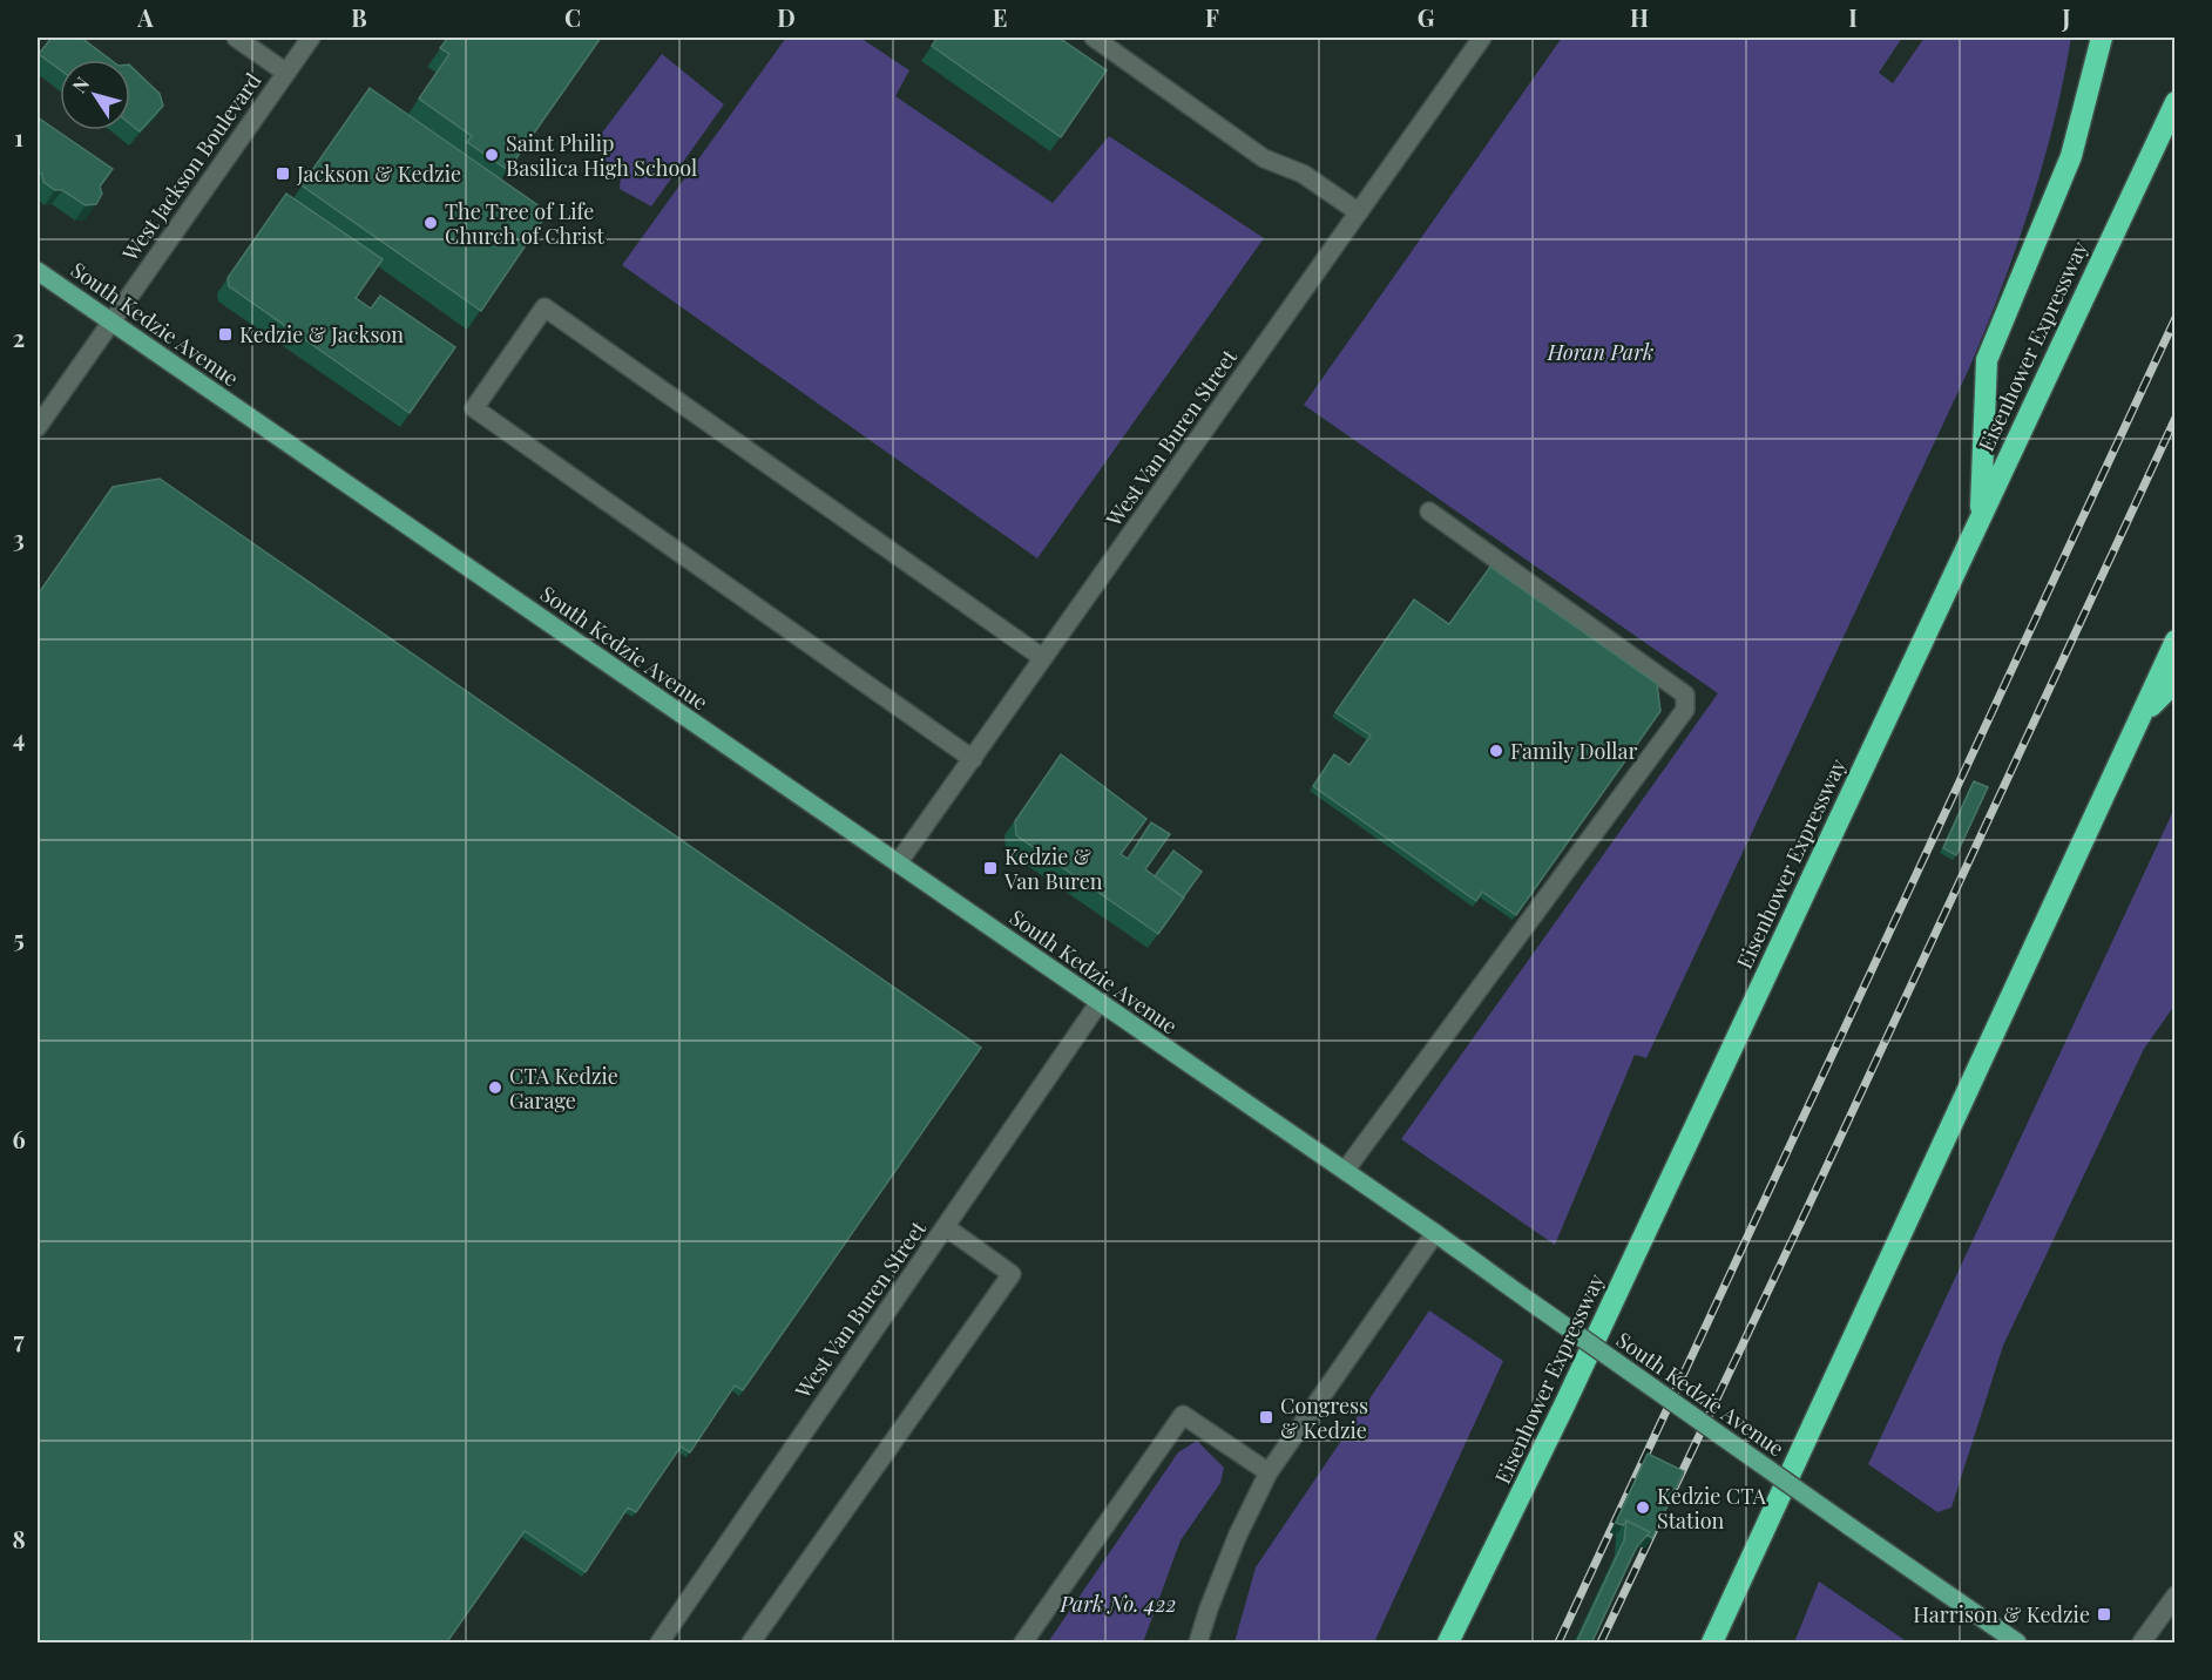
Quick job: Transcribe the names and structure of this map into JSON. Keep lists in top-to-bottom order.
{
  "streets": {
    "highway": ["Eisenhower Expressway"],
    "main road": ["South Kedzie Avenue"],
    "street": ["West Jackson Boulevard", "West Van Buren Street"]
  },
  "crossings": [
    ["West Jackson Boulevard", "South Kedzie Avenue"],
    ["South Kedzie Avenue", "West Van Buren Street"]
  ],
  "parks": ["Horan Park", "Park No. 422"],
  "places": {
    "other": [
      "Saint Philip Basilica High School",
      "The Tree of Life Church of Christ",
      "Family Dollar",
      "CTA Kedzie Garage",
      "Kedzie CTA Station"
    ],
    "transit": [
      "Jackson & Kedzie",
      "Kedzie & Jackson",
      "Kedzie & Van Buren",
      "Congress & Kedzie",
      "Harrison & Kedzie"
    ]
  },
  "north": "top left",
  "grid": {
    "columns": [
      "A",
      "B",
      "C",
      "D",
      "E",
      "F",
      "G",
      "H",
      "I",
      "J"
    ],
    "rows": [
      "1",
      "2",
      "3",
      "4",
      "5",
      "6",
      "7",
      "8"
    ]
  }
}
